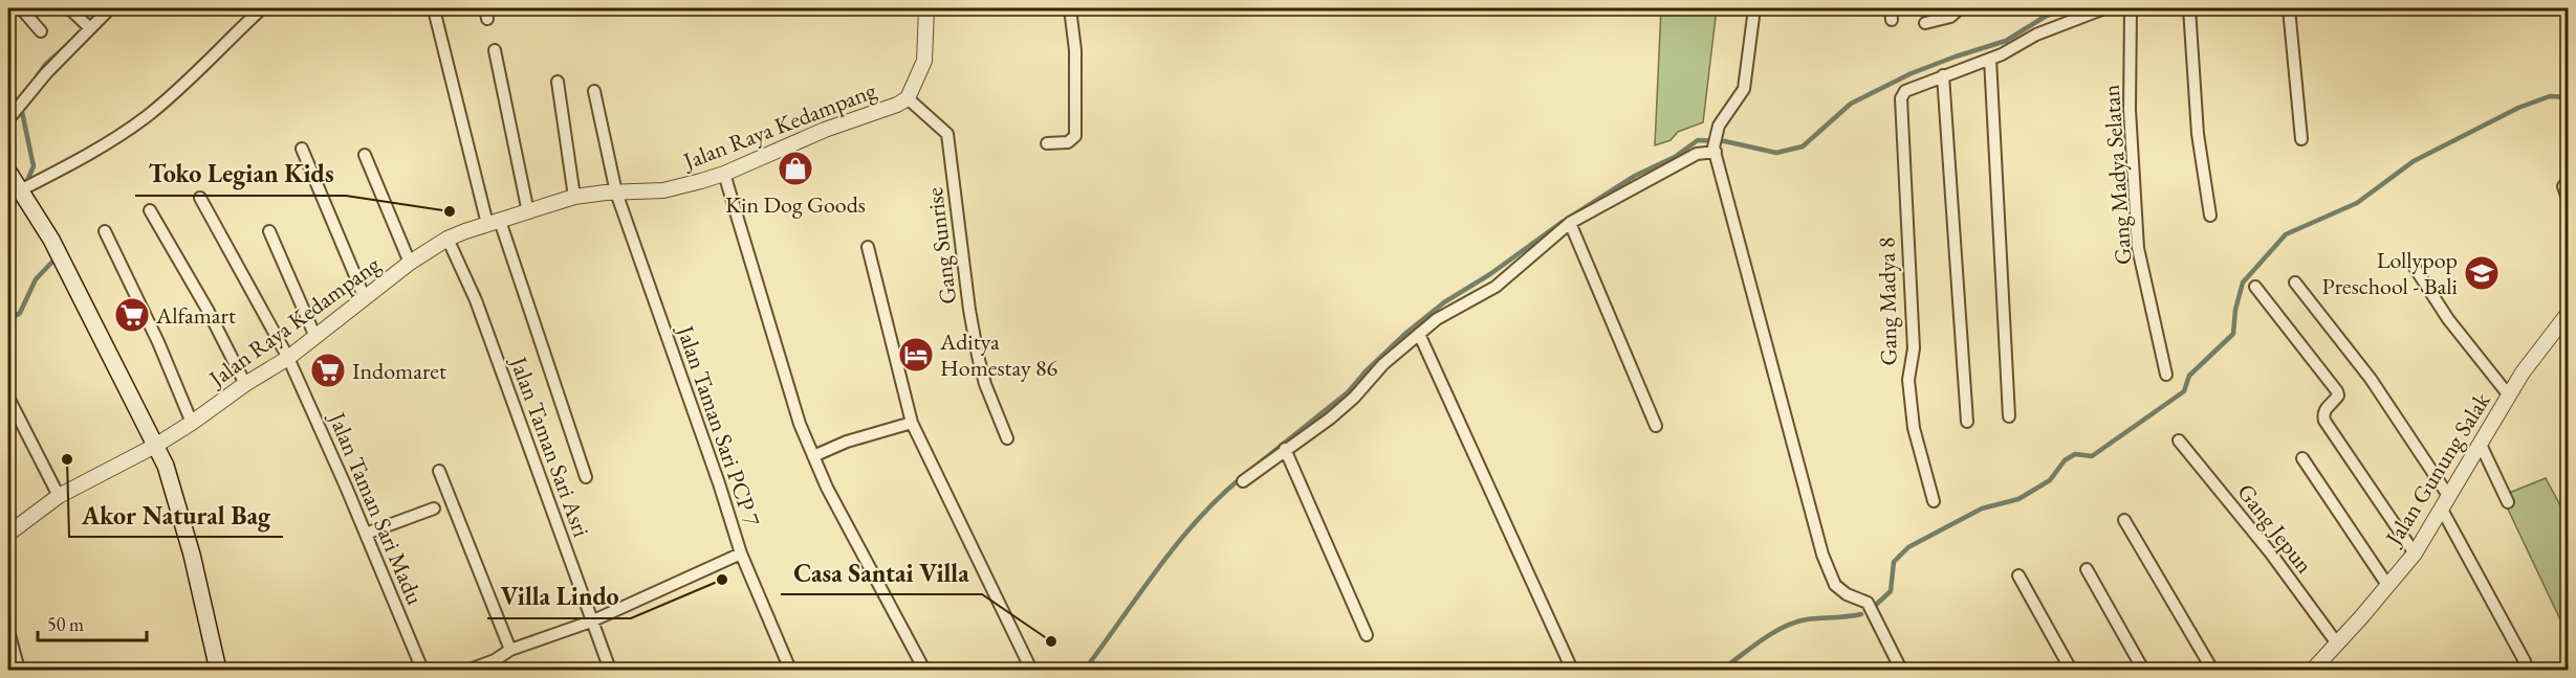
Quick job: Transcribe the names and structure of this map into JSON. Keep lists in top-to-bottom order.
{
  "streets": {
    "street": [
      "Jalan Raya Kedampang",
      "Gang Madya Selatan",
      "Gang Sunrise",
      "Gang Madya 8",
      "Jalan Taman Sari PCP 7",
      "Jalan Taman Sari Asri",
      "Jalan Gunung Salak",
      "Jalan Taman Sari Madu",
      "Gang Jepun"
    ]
  },
  "crossings": [
    ["Jalan Raya Kedampang", "Gang Sunrise"],
    ["Jalan Raya Kedampang", "Jalan Taman Sari PCP 7"],
    ["Jalan Raya Kedampang", "Jalan Taman Sari Asri"],
    ["Jalan Raya Kedampang", "Jalan Taman Sari Madu"],
    ["Jalan Gunung Salak", "Gang Jepun"]
  ],
  "places": {
    "shop": ["Kin Dog Goods"],
    "other": [
      "Toko Legian Kids",
      "Akor Natural Bag",
      "Villa Lindo",
      "Casa Santai Villa"
    ],
    "school or university": ["Lollypop Preschool - Bali"],
    "supermarket": ["Alfamart", "Indomaret"],
    "hotel": ["Aditya Homestay 86"]
  },
  "scale_bar": "50 m"
}
